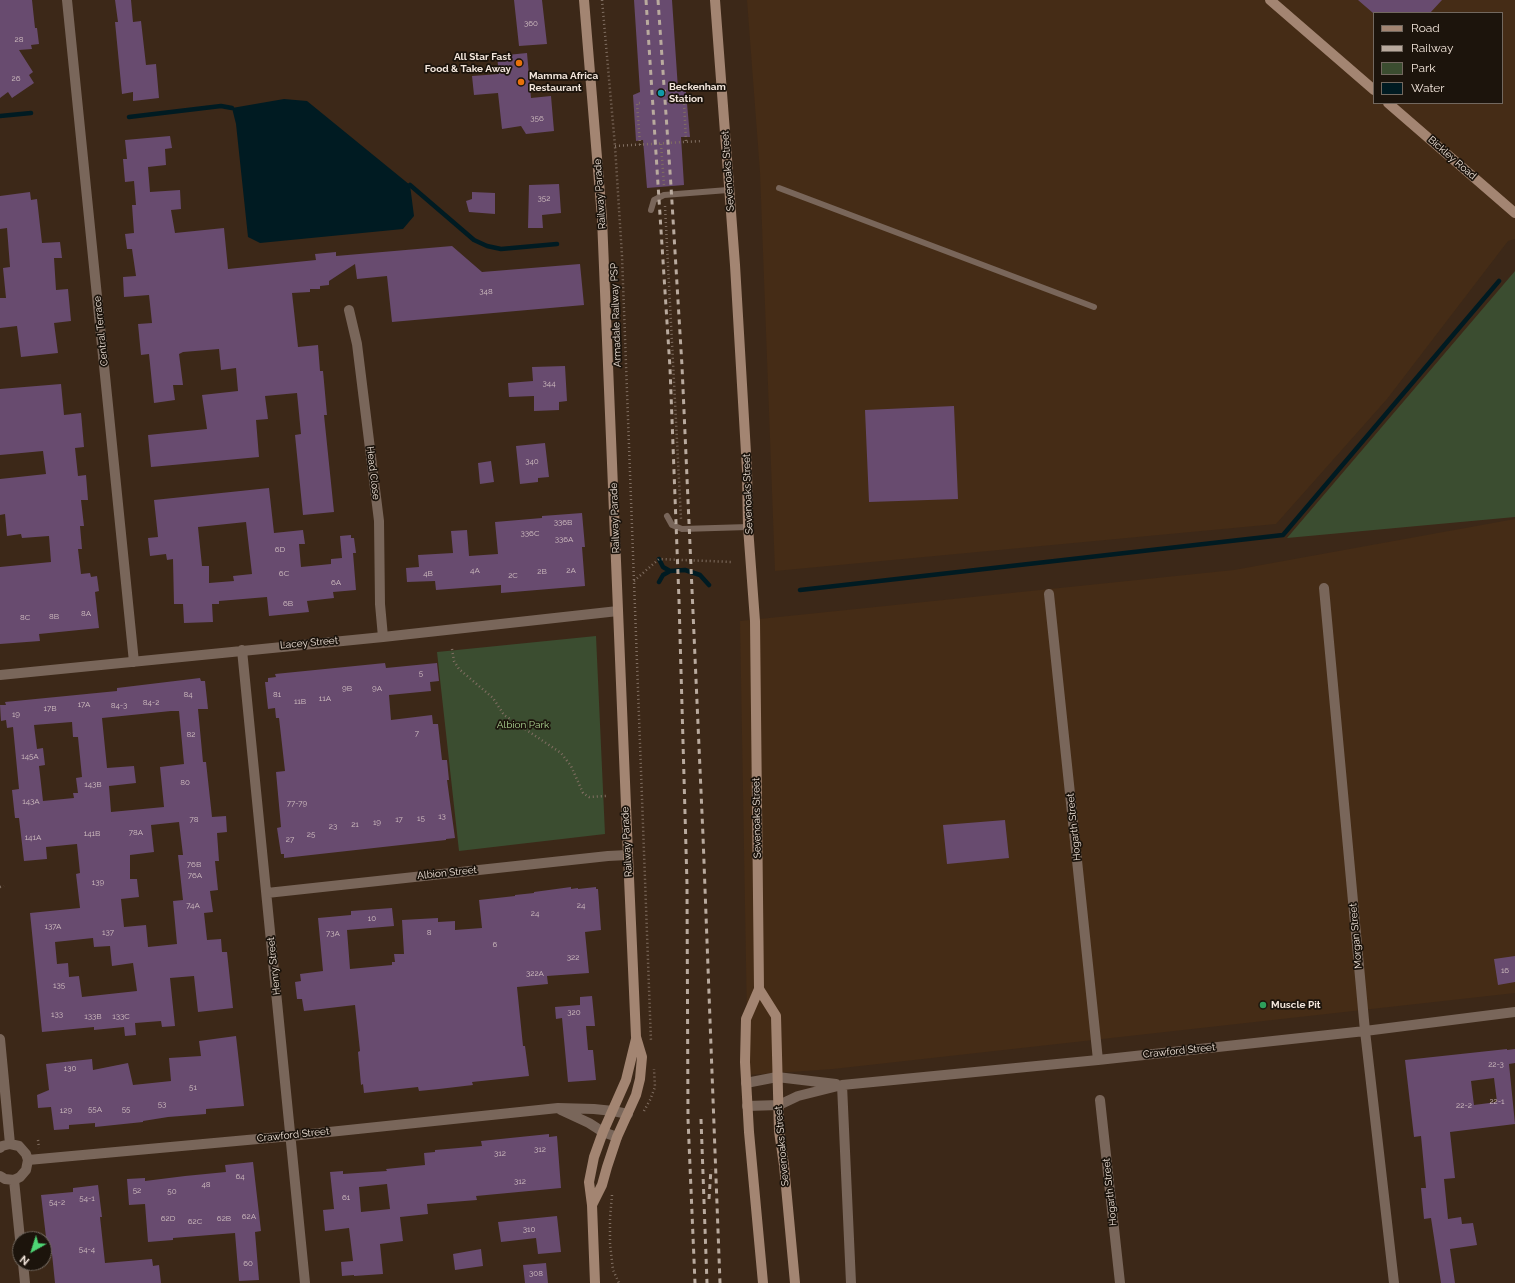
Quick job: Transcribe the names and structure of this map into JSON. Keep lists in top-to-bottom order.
{
  "streets": {
    "street": [
      "Bickley Road",
      "Sevenoaks Street",
      "Railway Parade",
      "Central Terrace",
      "Head Close",
      "Lacey Street",
      "Hogarth Street",
      "Albion Street",
      "Morgan Street",
      "Henry Street",
      "Crawford Street"
    ],
    "path": ["Armadale Railway PSP"]
  },
  "crossings": [
    ["Sevenoaks Street", "Crawford Street"],
    ["Railway Parade", "Lacey Street"],
    ["Railway Parade", "Albion Street"],
    ["Railway Parade", "Crawford Street"],
    ["Central Terrace", "Lacey Street"],
    ["Head Close", "Lacey Street"],
    ["Lacey Street", "Henry Street"],
    ["Hogarth Street", "Crawford Street"],
    ["Albion Street", "Henry Street"],
    ["Morgan Street", "Crawford Street"],
    ["Henry Street", "Crawford Street"]
  ],
  "parks": ["Albion Park"],
  "places": [
    "All Star Fast Food & Take Away",
    "Mamma Africa Restaurant",
    "Beckenham Station",
    "Muscle Pit"
  ],
  "house_numbers": [
    "360",
    "28",
    "26",
    "356",
    "352",
    "348",
    "344",
    "340",
    "336B",
    "336C",
    "336A",
    "6D",
    "4A",
    "2A",
    "2B",
    "6C",
    "4B",
    "2C",
    "6A",
    "6B",
    "8A",
    "8B",
    "8C",
    "5",
    "9B",
    "9A",
    "84",
    "81",
    "11A",
    "11B",
    "84-2",
    "17A",
    "84-3",
    "17B",
    "19",
    "7",
    "82",
    "145A",
    "80",
    "143B",
    "143A",
    "77-79",
    "13",
    "15",
    "78",
    "17",
    "19",
    "21",
    "23",
    "78A",
    "141B",
    "25",
    "141A",
    "27",
    "76B",
    "76A",
    "139",
    "74A",
    "24",
    "24",
    "10",
    "137A",
    "137",
    "8",
    "73A",
    "6",
    "322",
    "16",
    "322A",
    "135",
    "320",
    "133",
    "133B",
    "133C",
    "22-3",
    "130",
    "51",
    "22-1",
    "53",
    "22-2",
    "55A",
    "55",
    "129",
    "312",
    "312",
    "64",
    "312",
    "48",
    "52",
    "50",
    "61",
    "54-1",
    "54-2",
    "62A",
    "62D",
    "62B",
    "62C",
    "310",
    "54-4",
    "60",
    "308"
  ],
  "legend": [
    "Road",
    "Railway",
    "Park",
    "Water"
  ],
  "north": "bottom left"
}
